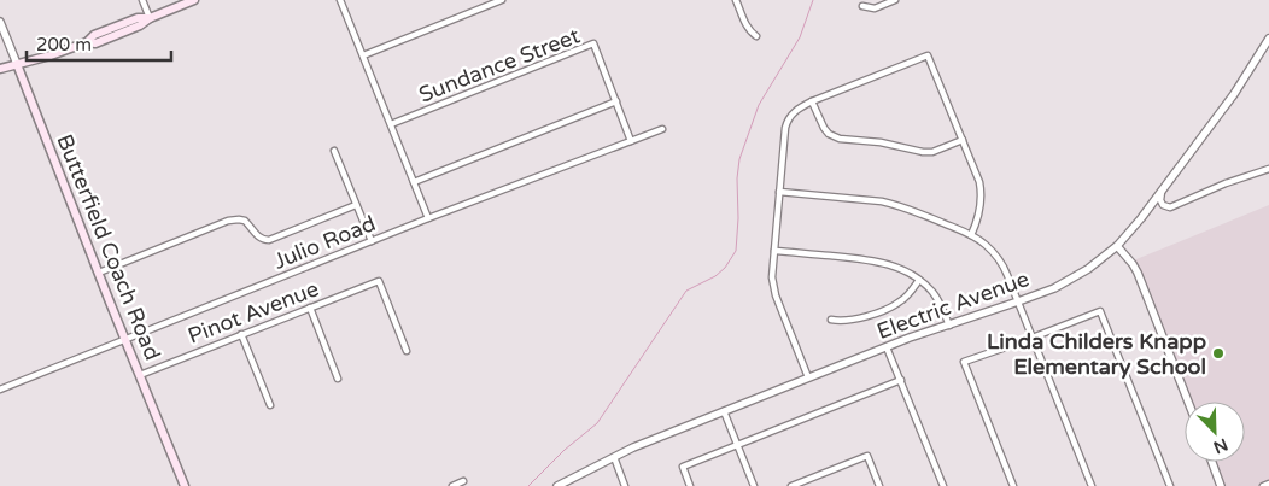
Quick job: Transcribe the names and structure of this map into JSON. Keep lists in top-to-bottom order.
{
  "streets": {
    "main road": ["Butterfield Coach Road"],
    "street": [
      "Sundance Street",
      "Julio Road",
      "Electric Avenue",
      "Pinot Avenue"
    ]
  },
  "crossings": [
    ["Sundance Street", "Julio Road"],
    ["Julio Road", "Butterfield Coach Road"],
    ["Butterfield Coach Road", "Pinot Avenue"]
  ],
  "places": ["Linda Childers Knapp Elementary School"],
  "scale_bar": "200 m",
  "north": "bottom right"
}
